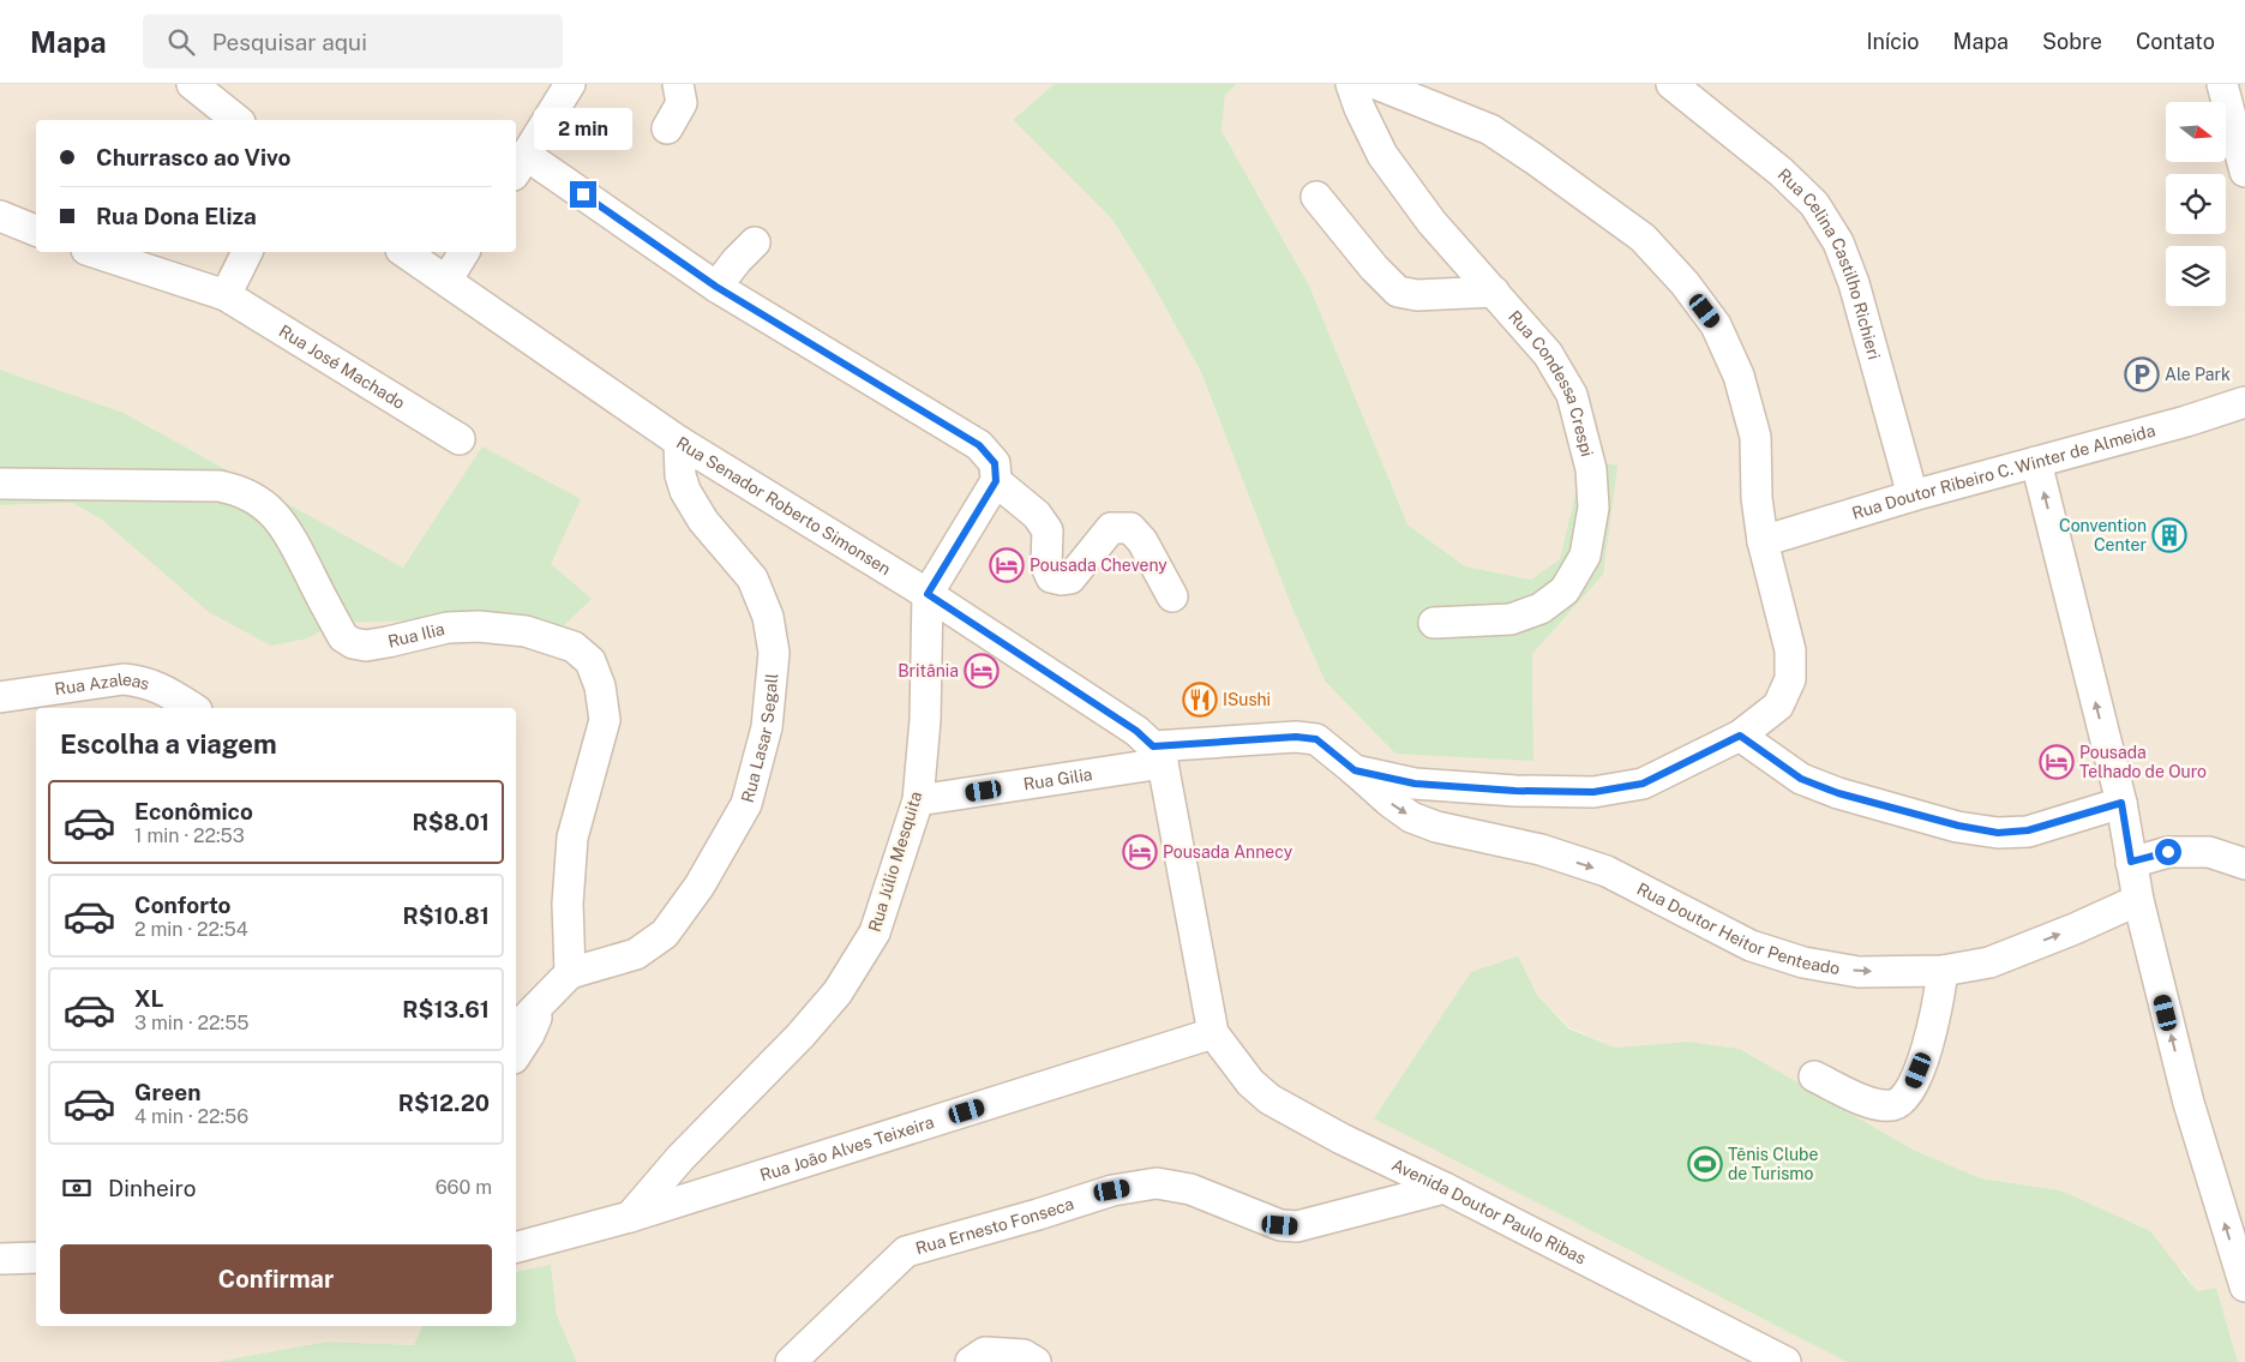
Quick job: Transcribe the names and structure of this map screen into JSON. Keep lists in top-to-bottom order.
{
  "streets": {
    "street": [
      "Rua Celina Castilho Richieri",
      "Rua José Machado",
      "Rua Condessa Crespi",
      "Rua Doutor Ribeiro C. Winter de Almeida",
      "Rua Senador Roberto Simonsen",
      "Rua Ilia",
      "Rua Azaleas",
      "Rua Lasar Segall",
      "Rua Gilia",
      "Rua Júlio Mesquita",
      "Rua Doutor Heitor Penteado",
      "Rua João Alves Teixeira",
      "Avenida Doutor Paulo Ribas",
      "Rua Ernesto Fonseca"
    ]
  },
  "crossings": [
    ["Rua Celina Castilho Richieri", "Rua Doutor Ribeiro C. Winter de Almeida"],
    ["Rua Senador Roberto Simonsen", "Rua Lasar Segall"],
    ["Rua Senador Roberto Simonsen", "Rua Gilia"],
    ["Rua Senador Roberto Simonsen", "Rua Júlio Mesquita"],
    ["Rua Ilia", "Rua Lasar Segall"],
    ["Rua Gilia", "Rua Júlio Mesquita"],
    ["Rua Gilia", "Rua Doutor Heitor Penteado"],
    ["Rua Júlio Mesquita", "Rua João Alves Teixeira"],
    ["Rua João Alves Teixeira", "Avenida Doutor Paulo Ribas"],
    ["Avenida Doutor Paulo Ribas", "Rua Ernesto Fonseca"]
  ],
  "places": {
    "parking": ["Ale Park"],
    "building": ["Convention Center"],
    "hotel": [
      "Pousada Cheveny",
      "Britânia",
      "Pousada Telhado de Ouro",
      "Pousada Annecy"
    ],
    "restaurant": ["ISushi"],
    "sports": ["Tênis Clube de Turismo"]
  },
  "north": "right",
  "page": {
    "header": "Mapa",
    "search": "Pesquisar aqui",
    "nav": [
      "Início",
      "Mapa",
      "Sobre",
      "Contato"
    ],
    "bubble": "2 min",
    "banner": ["Churrasco ao Vivo", "Rua Dona Eliza"],
    "heading": "Escolha a viagem",
    "list": [
      {
        "name": "Econômico",
        "note": "1 min · 22:53",
        "value": "R$8.01"
      },
      {
        "name": "Conforto",
        "note": "2 min · 22:54",
        "value": "R$10.81"
      },
      {
        "name": "XL",
        "note": "3 min · 22:55",
        "value": "R$13.61"
      },
      {
        "name": "Green",
        "note": "4 min · 22:56",
        "value": "R$12.20"
      }
    ],
    "pay": ["Dinheiro", "660 m"],
    "buttons": "Confirmar"
  }
}
